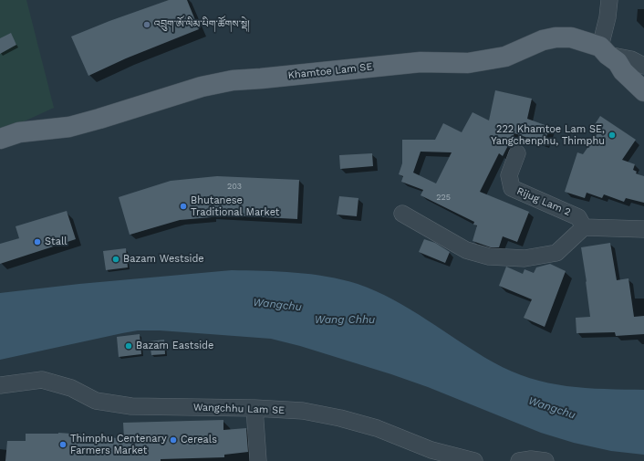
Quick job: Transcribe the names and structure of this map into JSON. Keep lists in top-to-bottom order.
{
  "streets": {
    "main road": ["Khamtoe Lam SE"],
    "street": ["Rijug Lam 2", "Wangchhu Lam SE"]
  },
  "water": ["Wangchu", "Wang Chhu"],
  "places": [
    "འབྲུག་ཨོ་ལིམ་པིག་ཚོགས་སྡེ།",
    "222 Khamtoe Lam SE, Yangchenphu, Thimphu",
    "Bhutanese Traditional Market",
    "Stall",
    "Bazam Westside",
    "Bazam Eastside",
    "Cereals",
    "Thimphu Centenary Farmers Market"
  ],
  "house_numbers": ["203", "225"]
}
